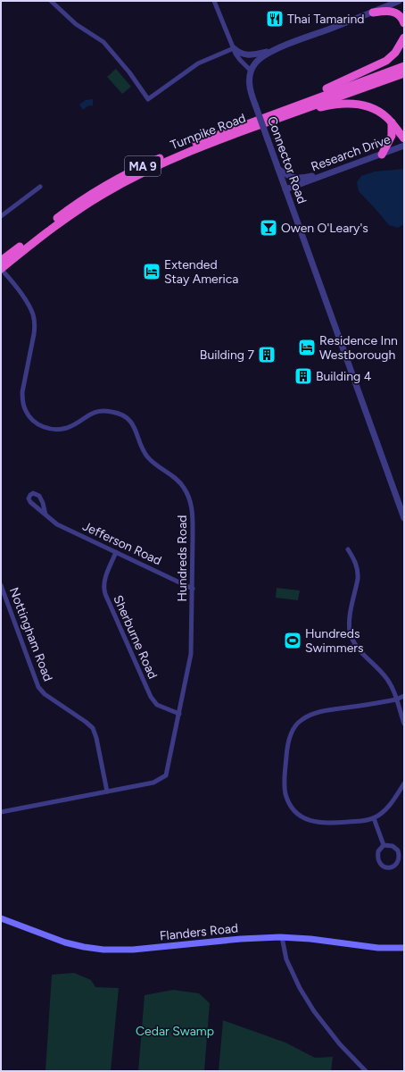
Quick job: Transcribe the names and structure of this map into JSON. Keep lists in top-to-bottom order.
{
  "streets": {
    "highway": ["Turnpike Road", "MA 9"],
    "main road": ["Flanders Road"],
    "street": [
      "Research Drive",
      "Connector Road",
      "Jefferson Road",
      "Hundreds Road",
      "Nottingham Road",
      "Sherburne Road"
    ]
  },
  "crossings": [
    ["Turnpike Road", "Hundreds Road"],
    ["Research Drive", "Connector Road"],
    ["Jefferson Road", "Hundreds Road"],
    ["Jefferson Road", "Sherburne Road"],
    ["Hundreds Road", "Nottingham Road"],
    ["Hundreds Road", "Sherburne Road"]
  ],
  "parks": ["Cedar Swamp"],
  "places": {
    "restaurant": ["Thai Tamarind"],
    "bar": ["Owen O'Leary's"],
    "hotel": ["Extended Stay America", "Residence Inn Westborough"],
    "building": ["Building 7", "Building 4"],
    "sports": ["Hundreds Swimmers"]
  }
}
